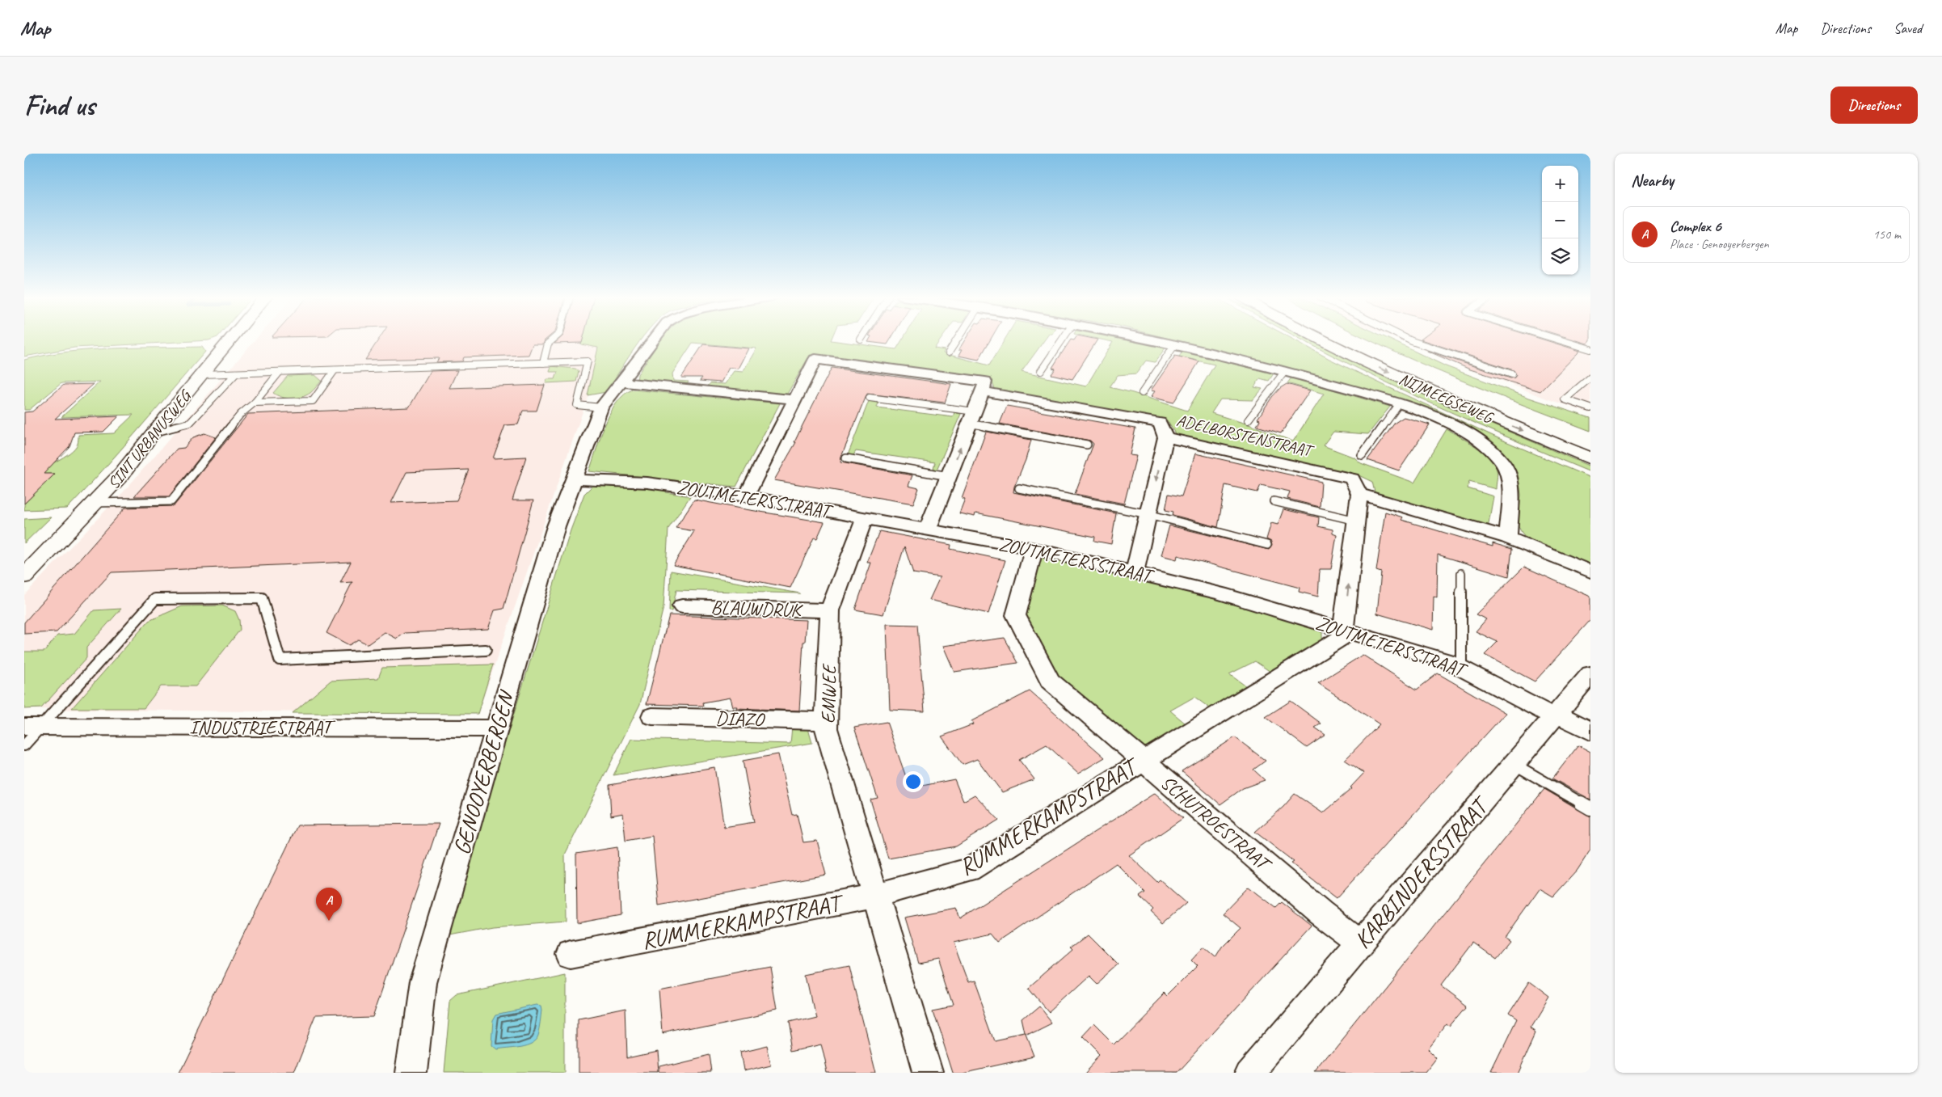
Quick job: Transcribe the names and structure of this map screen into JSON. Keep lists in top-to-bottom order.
{
  "streets": {
    "main road": ["NIJMEEGSEWEG", "SINT URBANUSWEG"],
    "street": [
      "ADELBORSTENSTRAAT",
      "ZOUTMETERSSTRAAT",
      "BLAUWDRUK",
      "EMWEE",
      "DIAZO",
      "INDUSTRIESTRAAT",
      "GENOOYERBERGEN",
      "RUMMERKAMPSTRAAT",
      "SCHUTROESTRAAT",
      "KARBINDERSSTRAAT"
    ]
  },
  "crossings": [
    ["ZOUTMETERSSTRAAT", "EMWEE"],
    ["ZOUTMETERSSTRAAT", "GENOOYERBERGEN"],
    ["ZOUTMETERSSTRAAT", "RUMMERKAMPSTRAAT"],
    ["ZOUTMETERSSTRAAT", "SCHUTROESTRAAT"],
    ["ZOUTMETERSSTRAAT", "KARBINDERSSTRAAT"],
    ["BLAUWDRUK", "EMWEE"],
    ["EMWEE", "DIAZO"],
    ["EMWEE", "RUMMERKAMPSTRAAT"],
    ["INDUSTRIESTRAAT", "GENOOYERBERGEN"],
    ["RUMMERKAMPSTRAAT", "SCHUTROESTRAAT"],
    ["SCHUTROESTRAAT", "KARBINDERSSTRAAT"]
  ],
  "page": {
    "header": "Map",
    "nav": ["Map", "Directions", "Saved"],
    "buttons": "Directions",
    "title": "Find us",
    "heading": "Nearby",
    "map_buttons": ["+", "−"],
    "list": [
      {
        "mark": "A",
        "name": "Complex 6",
        "note": "Place · Genooyerbergen",
        "value": "150 m"
      }
    ],
    "pins": "A"
  }
}
